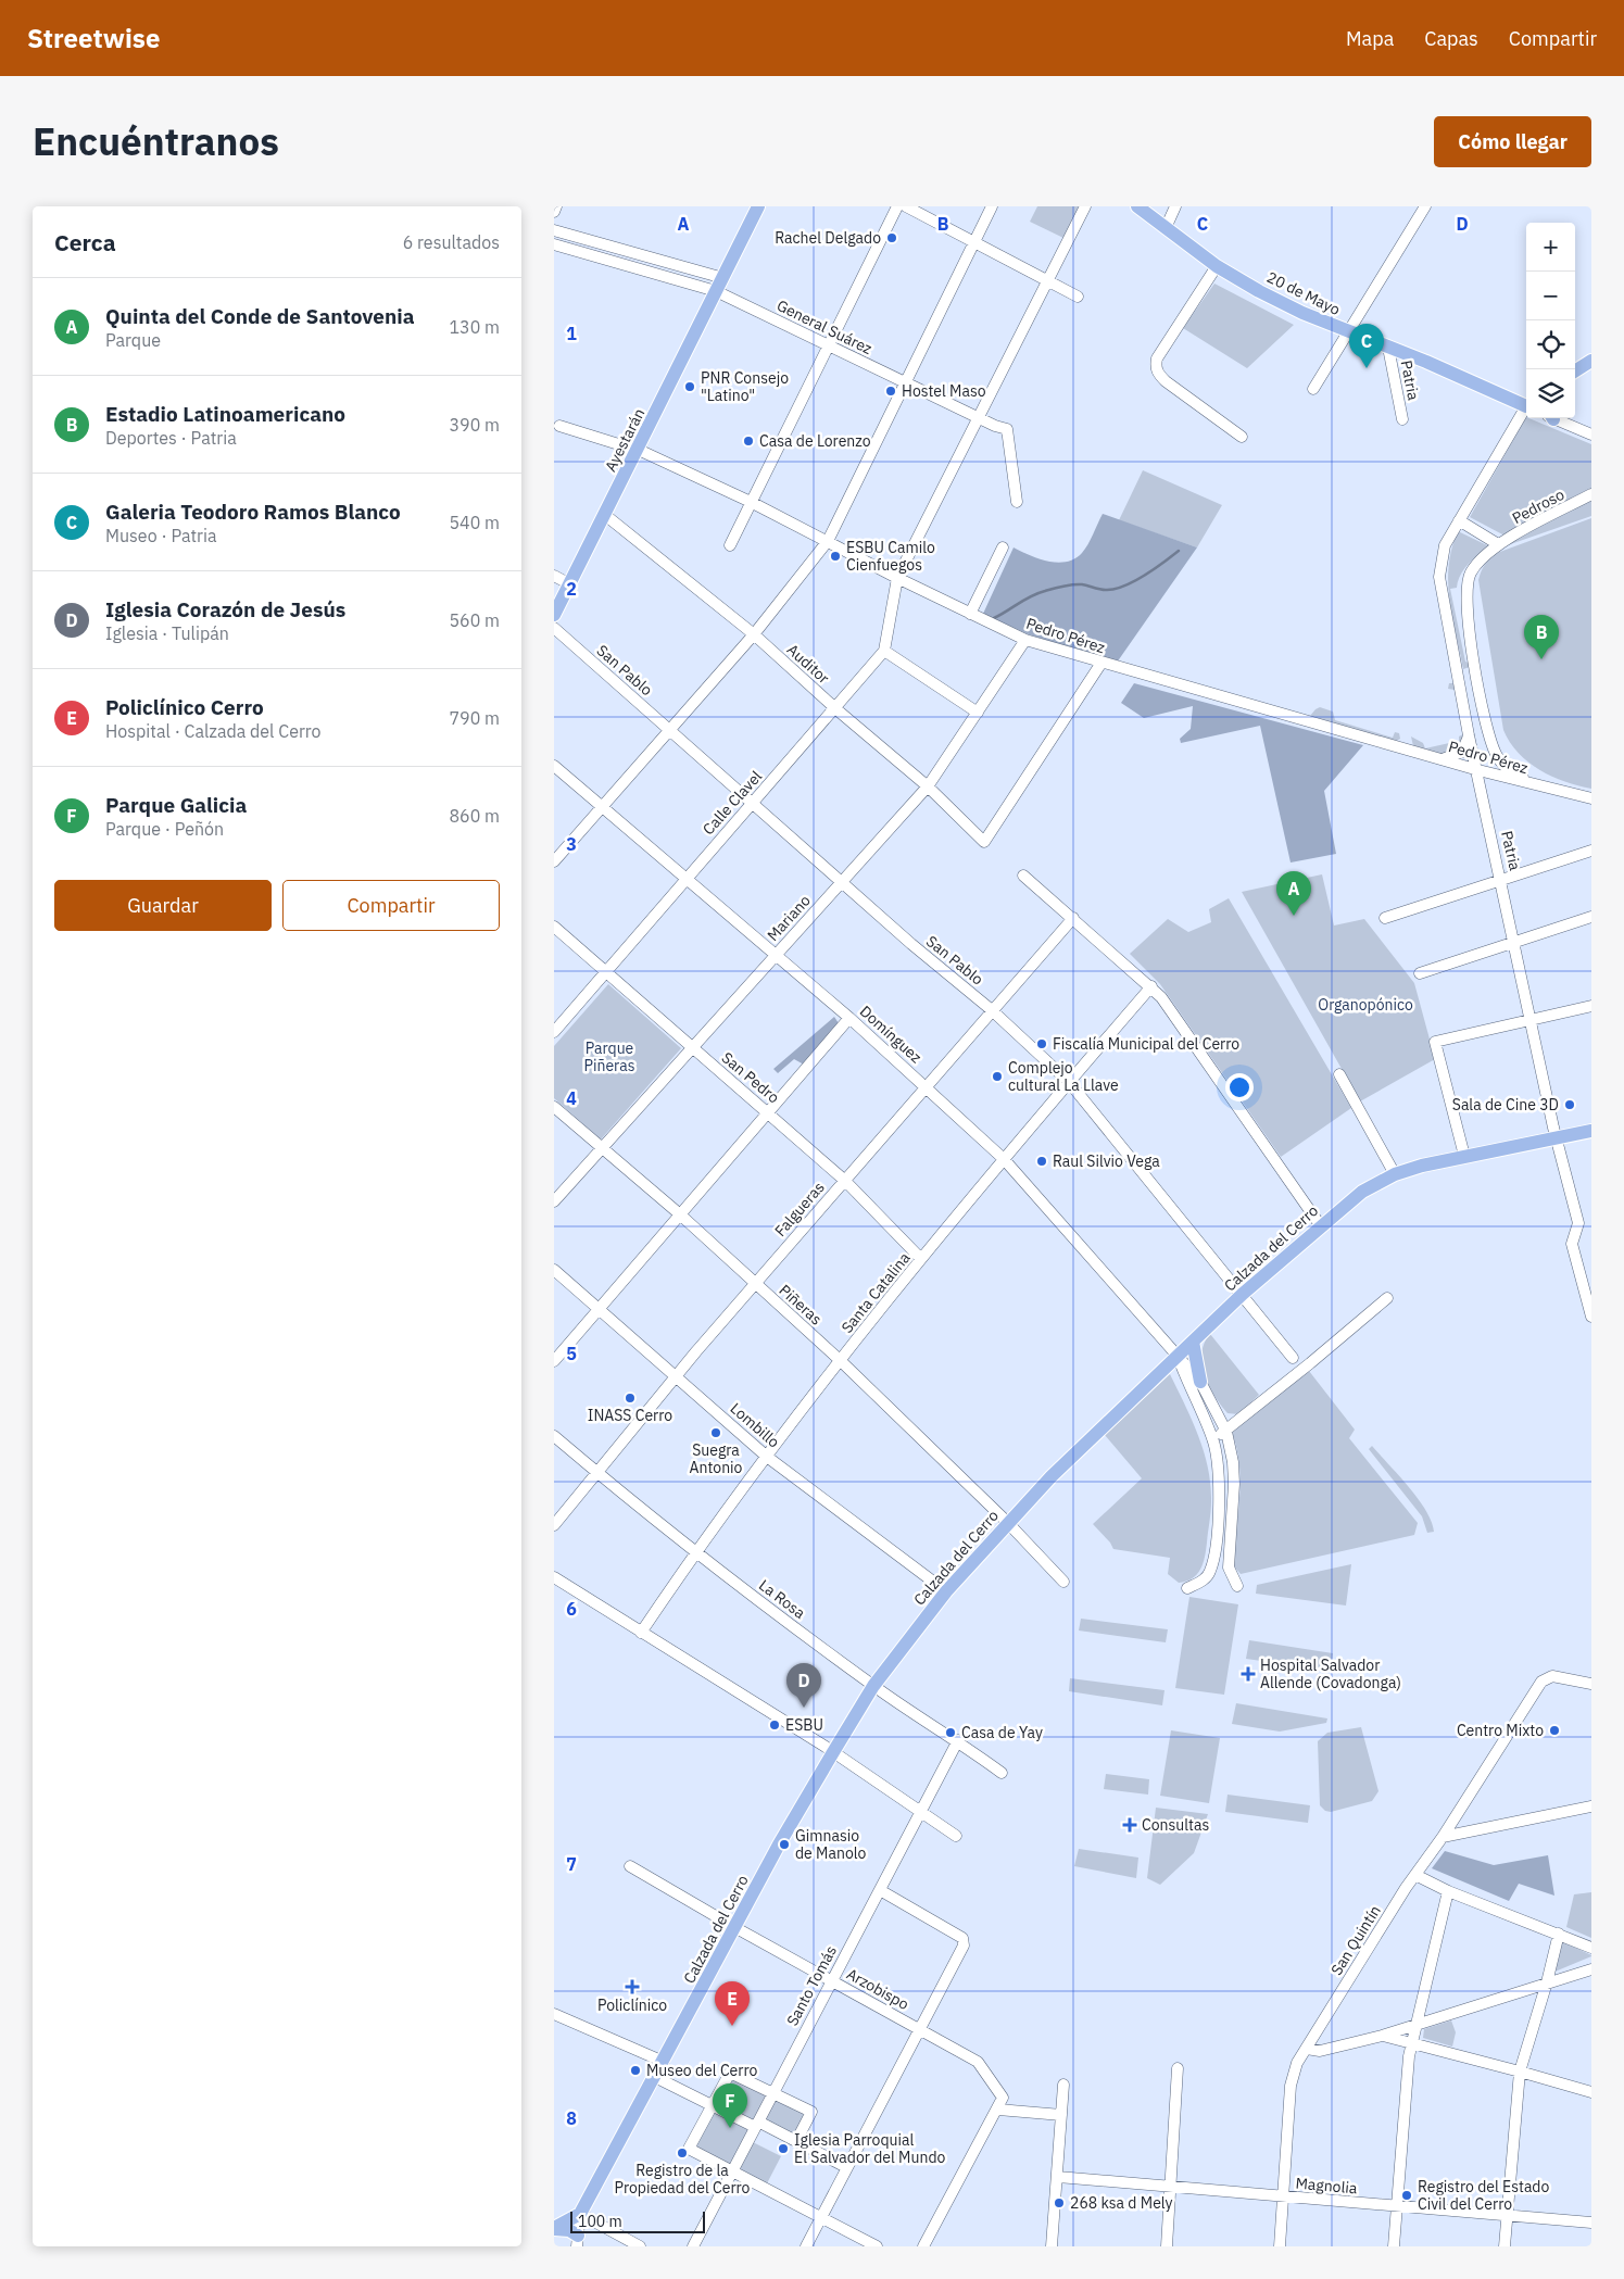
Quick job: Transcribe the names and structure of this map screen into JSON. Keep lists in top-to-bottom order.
{
  "streets": {
    "main road": ["20 de Mayo", "Ayestarán", "Calzada del Cerro"],
    "street": [
      "General Suárez",
      "Patria",
      "Pedroso",
      "Pedro Pérez",
      "Auditor",
      "San Pablo",
      "Calle Clavel",
      "Mariano",
      "Domínguez",
      "San Pedro",
      "Falgueras",
      "Santa Catalina",
      "Piñeras",
      "Lombillo",
      "La Rosa",
      "San Quintín",
      "Santo Tomás",
      "Arzobispo",
      "Magnolia"
    ]
  },
  "crossings": [
    ["20 de Mayo", "Patria"],
    ["General Suárez", "Ayestarán"],
    ["General Suárez", "Calle Clavel"],
    ["Patria", "Pedro Pérez"],
    ["Patria", "Calzada del Cerro"],
    ["Ayestarán", "Pedro Pérez"],
    ["Ayestarán", "Auditor"],
    ["Pedro Pérez", "Auditor"],
    ["Pedro Pérez", "Calle Clavel"],
    ["Pedro Pérez", "Mariano"],
    ["Auditor", "Calle Clavel"],
    ["Auditor", "Mariano"],
    ["San Pablo", "Calle Clavel"],
    ["San Pablo", "Mariano"],
    ["San Pablo", "Falgueras"],
    ["San Pablo", "Calzada del Cerro"],
    ["San Pablo", "Santa Catalina"],
    ["Calle Clavel", "Domínguez"],
    ["Calle Clavel", "San Pedro"],
    ["Mariano", "Domínguez"],
    ["Mariano", "San Pedro"],
    ["Mariano", "Piñeras"],
    ["Domínguez", "Falgueras"],
    ["Domínguez", "Calzada del Cerro"],
    ["Domínguez", "Santa Catalina"],
    ["San Pedro", "Falgueras"],
    ["San Pedro", "Santa Catalina"],
    ["Falgueras", "Piñeras"],
    ["Falgueras", "Lombillo"],
    ["Falgueras", "La Rosa"],
    ["Calzada del Cerro", "Piñeras"],
    ["Calzada del Cerro", "Lombillo"],
    ["Calzada del Cerro", "La Rosa"],
    ["Calzada del Cerro", "Arzobispo"],
    ["Santa Catalina", "Piñeras"],
    ["Santa Catalina", "Lombillo"],
    ["Santa Catalina", "La Rosa"],
    ["La Rosa", "Santo Tomás"],
    ["San Quintín", "Magnolia"],
    ["Santo Tomás", "Arzobispo"]
  ],
  "parks": ["Organopónico", "Parque Piñeras"],
  "places": {
    "other": [
      "Rachel Delgado",
      "PNR Consejo \"Latino\"",
      "Hostel Maso",
      "Casa de Lorenzo",
      "ESBU Camilo Cienfuegos",
      "Fiscalía Municipal del Cerro",
      "Complejo cultural La Llave",
      "Sala de Cine 3D",
      "Raul Silvio Vega",
      "INASS Cerro",
      "Suegra Antonio",
      "ESBU",
      "Centro Mixto",
      "Casa de Yay",
      "Gimnasio de Manolo",
      "Museo del Cerro",
      "Iglesia Parroquial El Salvador del Mundo",
      "Registro de la Propiedad del Cerro",
      "Registro del Estado Civil del Cerro",
      "268 ksa d Mely"
    ],
    "health": ["Hospital Salvador Allende (Covadonga)", "Consultas", "Policlínico"]
  },
  "scale_bar": "100 m",
  "page": {
    "header": "Streetwise",
    "nav": ["Mapa", "Capas", "Compartir"],
    "title": "Encuéntranos",
    "buttons": [
      "Cómo llegar",
      ["Guardar", "Compartir"]
    ],
    "heading": ["Cerca", "6 resultados"],
    "map_buttons": ["+", "−"],
    "list": [
      {
        "mark": "A",
        "name": "Quinta del Conde de Santovenia",
        "note": "Parque",
        "value": "130 m"
      },
      {
        "mark": "B",
        "name": "Estadio Latinoamericano",
        "note": "Deportes · Patria",
        "value": "390 m"
      },
      {
        "mark": "C",
        "name": "Galeria Teodoro Ramos Blanco",
        "note": "Museo · Patria",
        "value": "540 m"
      },
      {
        "mark": "D",
        "name": "Iglesia Corazón de Jesús",
        "note": "Iglesia · Tulipán",
        "value": "560 m"
      },
      {
        "mark": "E",
        "name": "Policlínico Cerro",
        "note": "Hospital · Calzada del Cerro",
        "value": "790 m"
      },
      {
        "mark": "F",
        "name": "Parque Galicia",
        "note": "Parque · Peñón",
        "value": "860 m"
      }
    ],
    "pins": [
      "C",
      "B",
      "A",
      "D",
      "E",
      "F"
    ],
    "scale": "100 m"
  },
  "grid": {
    "columns": [
      "A",
      "B",
      "C",
      "D"
    ],
    "rows": [
      "1",
      "2",
      "3",
      "4",
      "5",
      "6",
      "7",
      "8"
    ]
  }
}
